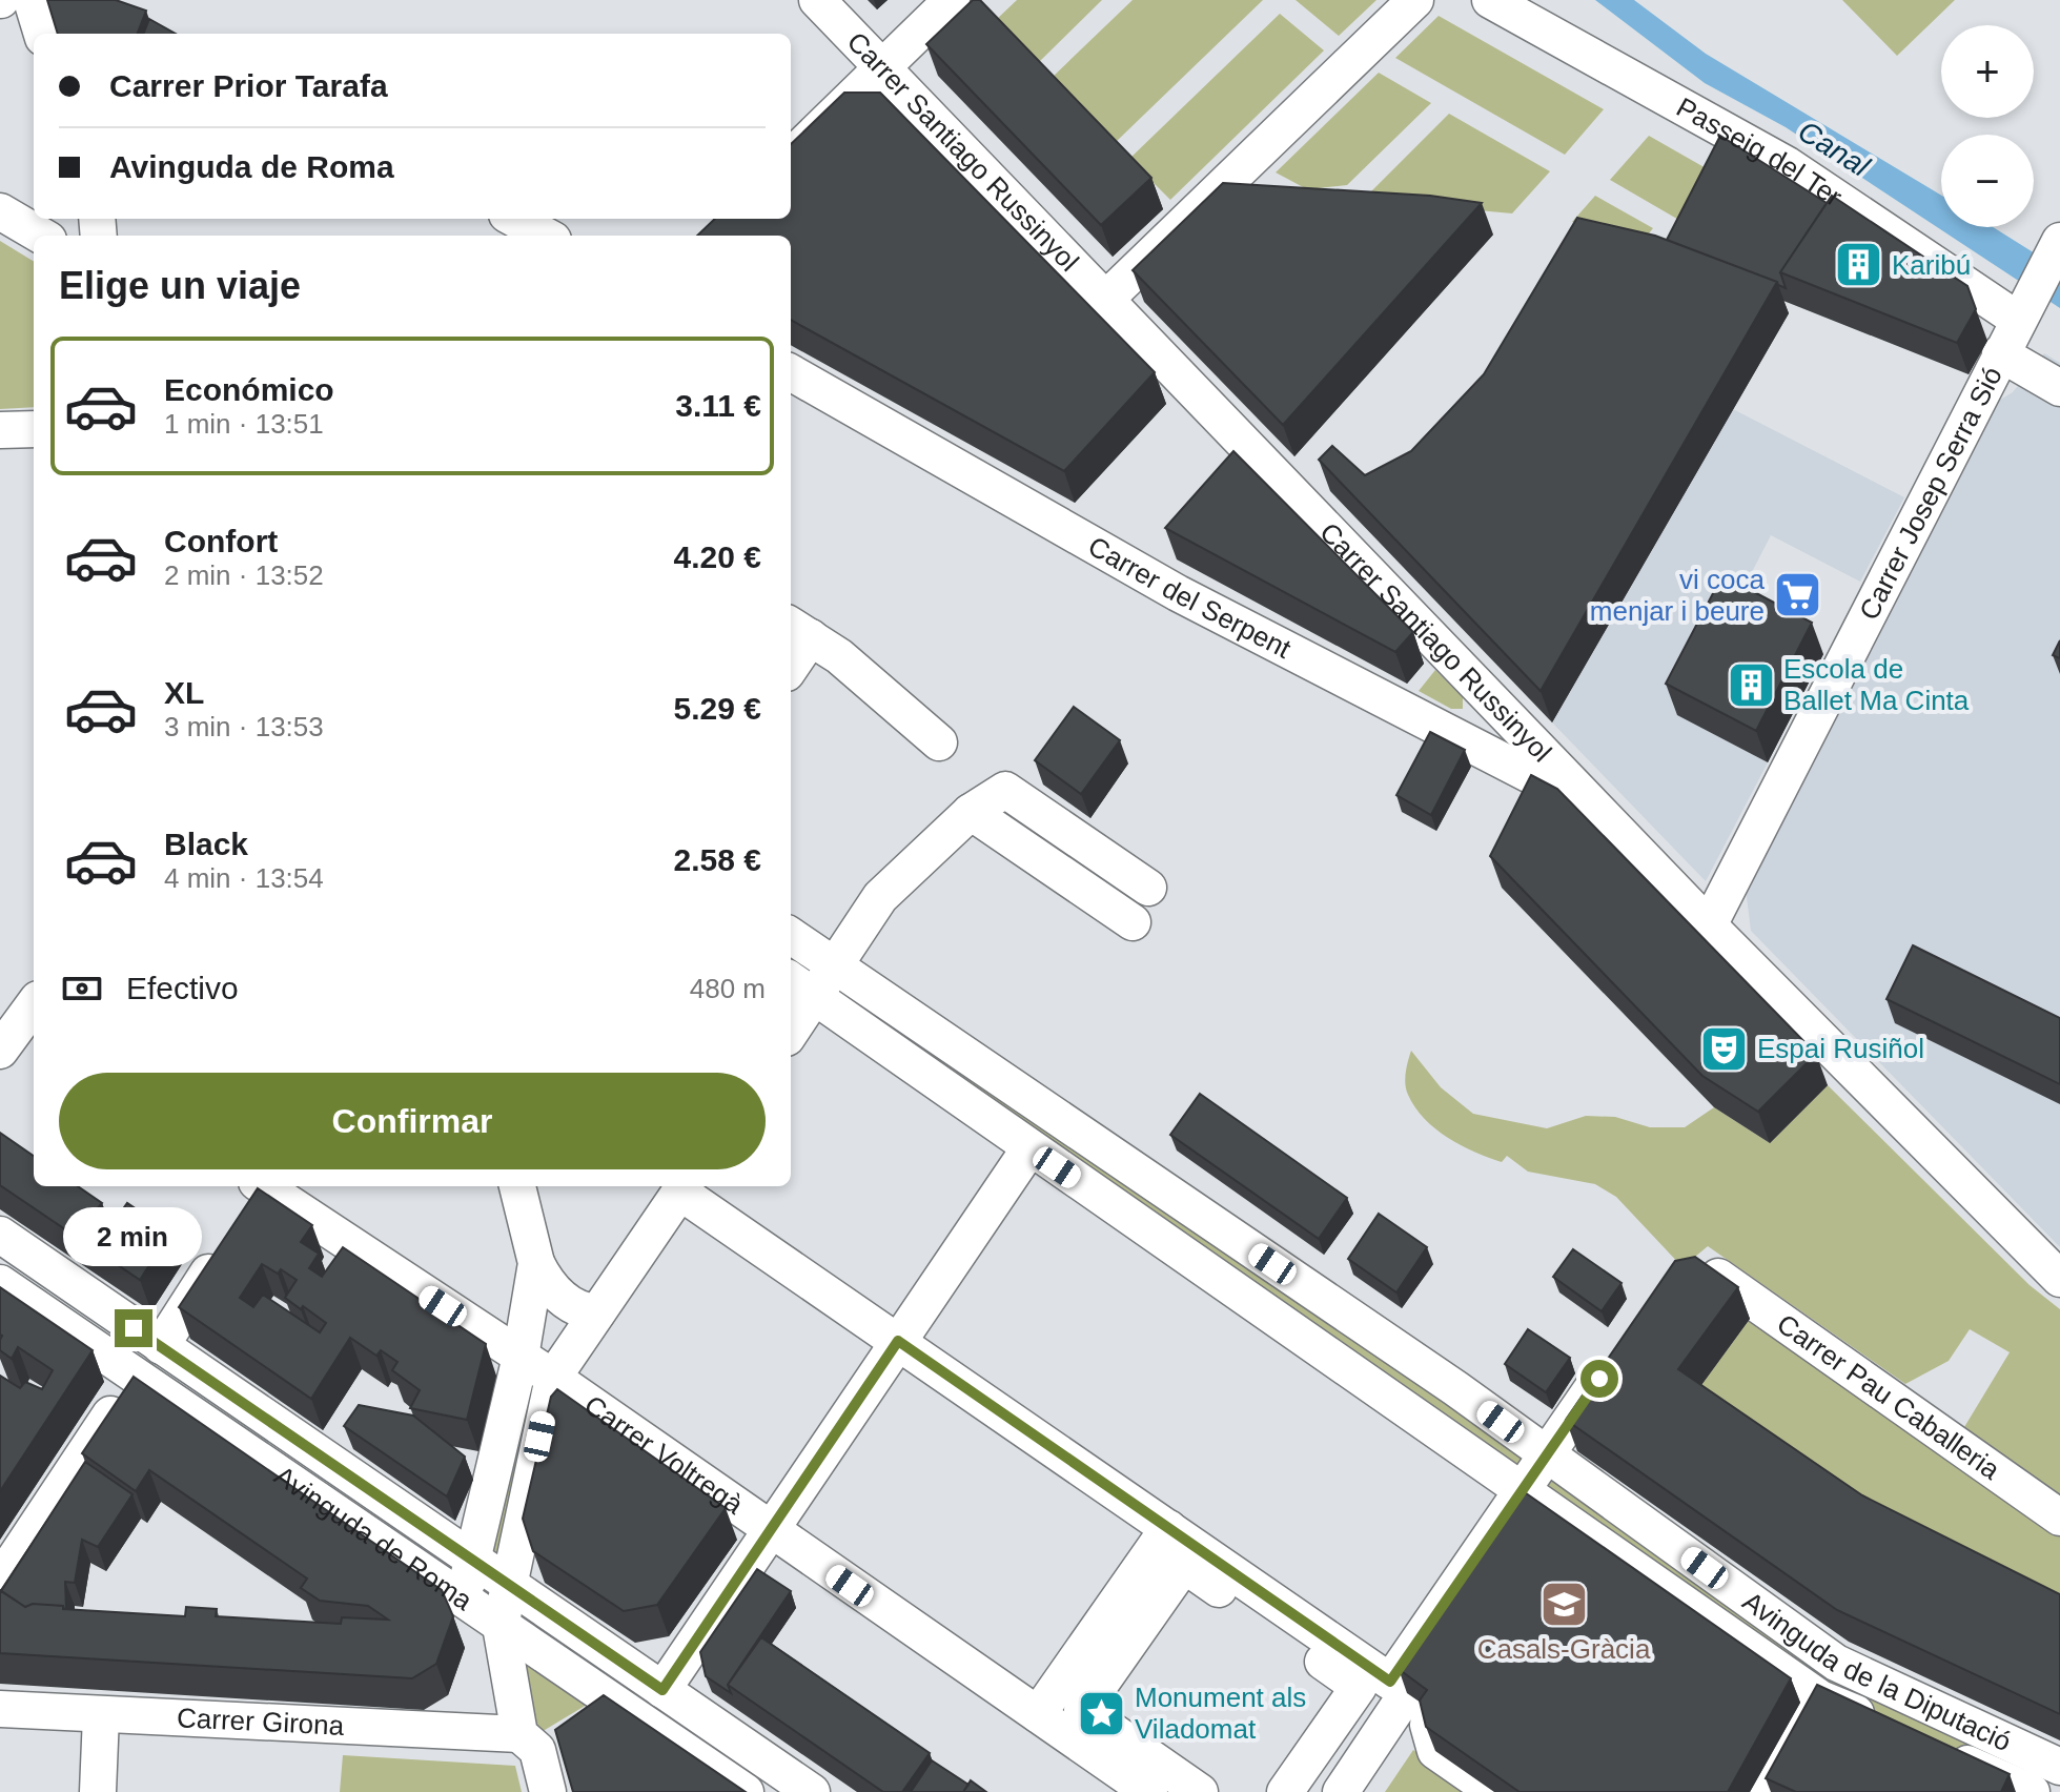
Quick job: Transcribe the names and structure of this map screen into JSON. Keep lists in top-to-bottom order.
{
  "streets": {
    "street": [
      "Carrer Santiago Russinyol",
      "Passeig del Ter",
      "Carrer Josep Serra Sió",
      "Carrer del Serpent",
      "Carrer Pau Caballeria",
      "Carrer Voltregà",
      "Avinguda de Roma",
      "Avinguda de la Diputació",
      "Carrer Girona"
    ]
  },
  "crossings": [
    ["Carrer Santiago Russinyol", "Carrer Josep Serra Sió"],
    ["Carrer Santiago Russinyol", "Carrer del Serpent"],
    ["Passeig del Ter", "Carrer Josep Serra Sió"],
    ["Avinguda de Roma", "Carrer Girona"]
  ],
  "water": ["Canal"],
  "places": {
    "building": ["Karibú", "Escola de Ballet Ma Cinta"],
    "supermarket": ["vi coca menjar i beure"],
    "theatre": ["Espai Rusiñol"],
    "school or university": ["Casals-Gràcia"],
    "place": ["Monument als Viladomat"]
  },
  "page": {
    "map_buttons": ["+", "−"],
    "banner": ["Carrer Prior Tarafa", "Avinguda de Roma"],
    "heading": "Elige un viaje",
    "list": [
      {
        "name": "Económico",
        "note": "1 min · 13:51",
        "value": "3.11 €"
      },
      {
        "name": "Confort",
        "note": "2 min · 13:52",
        "value": "4.20 €"
      },
      {
        "name": "XL",
        "note": "3 min · 13:53",
        "value": "5.29 €"
      },
      {
        "name": "Black",
        "note": "4 min · 13:54",
        "value": "2.58 €"
      }
    ],
    "pay": ["Efectivo", "480 m"],
    "buttons": "Confirmar",
    "bubble": "2 min"
  }
}
